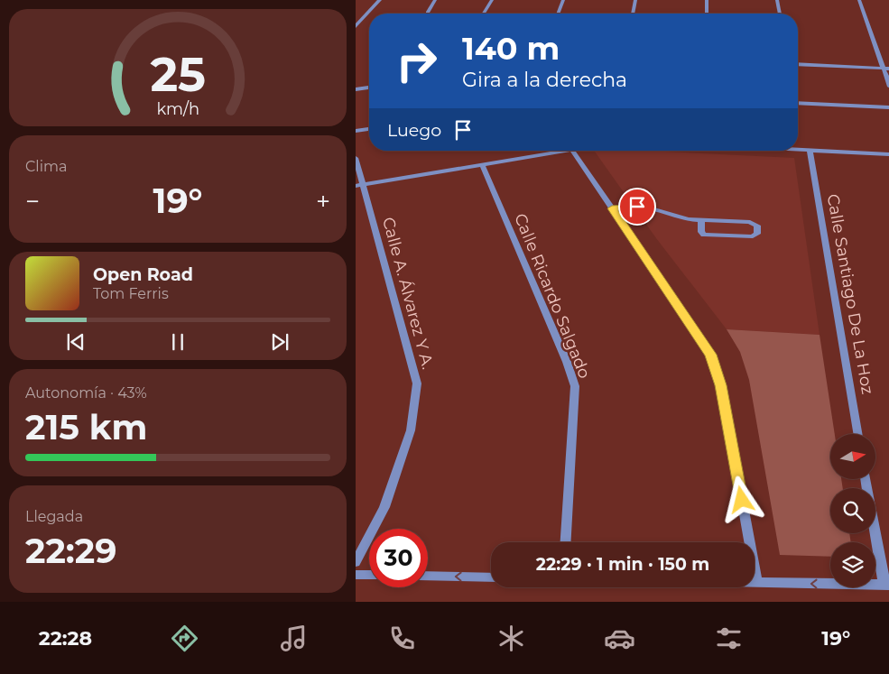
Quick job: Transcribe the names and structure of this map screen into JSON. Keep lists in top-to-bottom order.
{
  "streets": {
    "street": ["Calle A. Álvarez Y A.", "Calle Santiago De La Hoz", "Calle Ricardo Salgado"]
  },
  "north": "right",
  "page": {
    "turn": ["140 m", "Gira a la derecha"],
    "then": "Luego",
    "tile": [
      "Clima",
      ["Autonomía · 43%", "215 km"],
      ["Llegada", "22:29"]
    ],
    "heat": ["−", "19°", "+"],
    "song": ["Open Road", "Tom Ferris"],
    "limit": "30",
    "trip": "22:29 · 1 min · 150 m",
    "tabs": ["22:28", "19°"],
    "gauge": ["25", "km/h"]
  }
}
